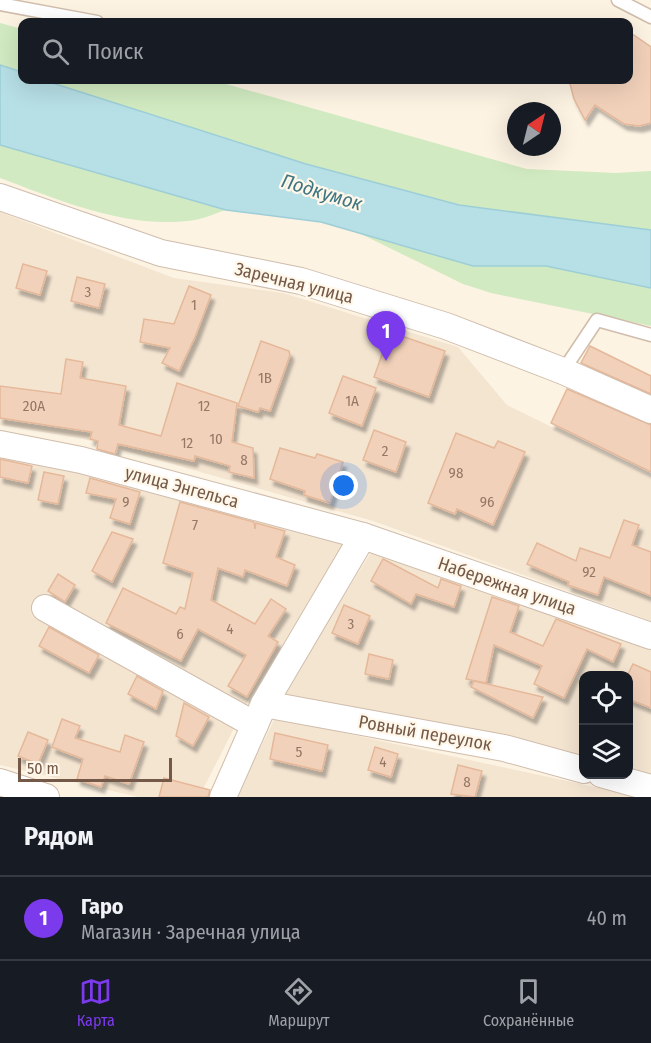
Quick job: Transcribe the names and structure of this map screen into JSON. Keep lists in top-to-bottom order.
{
  "streets": {
    "street": [
      "Заречная улица",
      "улица Энгельса",
      "Набережная улица",
      "Ровный переулок"
    ]
  },
  "crossings": [
    ["улица Энгельса", "Набережная улица"]
  ],
  "water": ["Подкумок"],
  "house_numbers": [
    "3",
    "1",
    "1В",
    "1А",
    "20А",
    "12",
    "10",
    "12",
    "2",
    "8",
    "98",
    "9",
    "96",
    "7",
    "92",
    "3",
    "4",
    "6",
    "5",
    "4",
    "8"
  ],
  "scale_bar": "50 m",
  "north": "top right",
  "page": {
    "search": "Поиск",
    "pins": "1",
    "scale": "50 m",
    "heading": "Рядом",
    "list": [
      {
        "mark": "1",
        "name": "Гаро",
        "note": "Магазин · Заречная улица",
        "value": "40 m"
      }
    ],
    "nav": ["Карта", "Маршрут", "Сохранённые"]
  }
}
